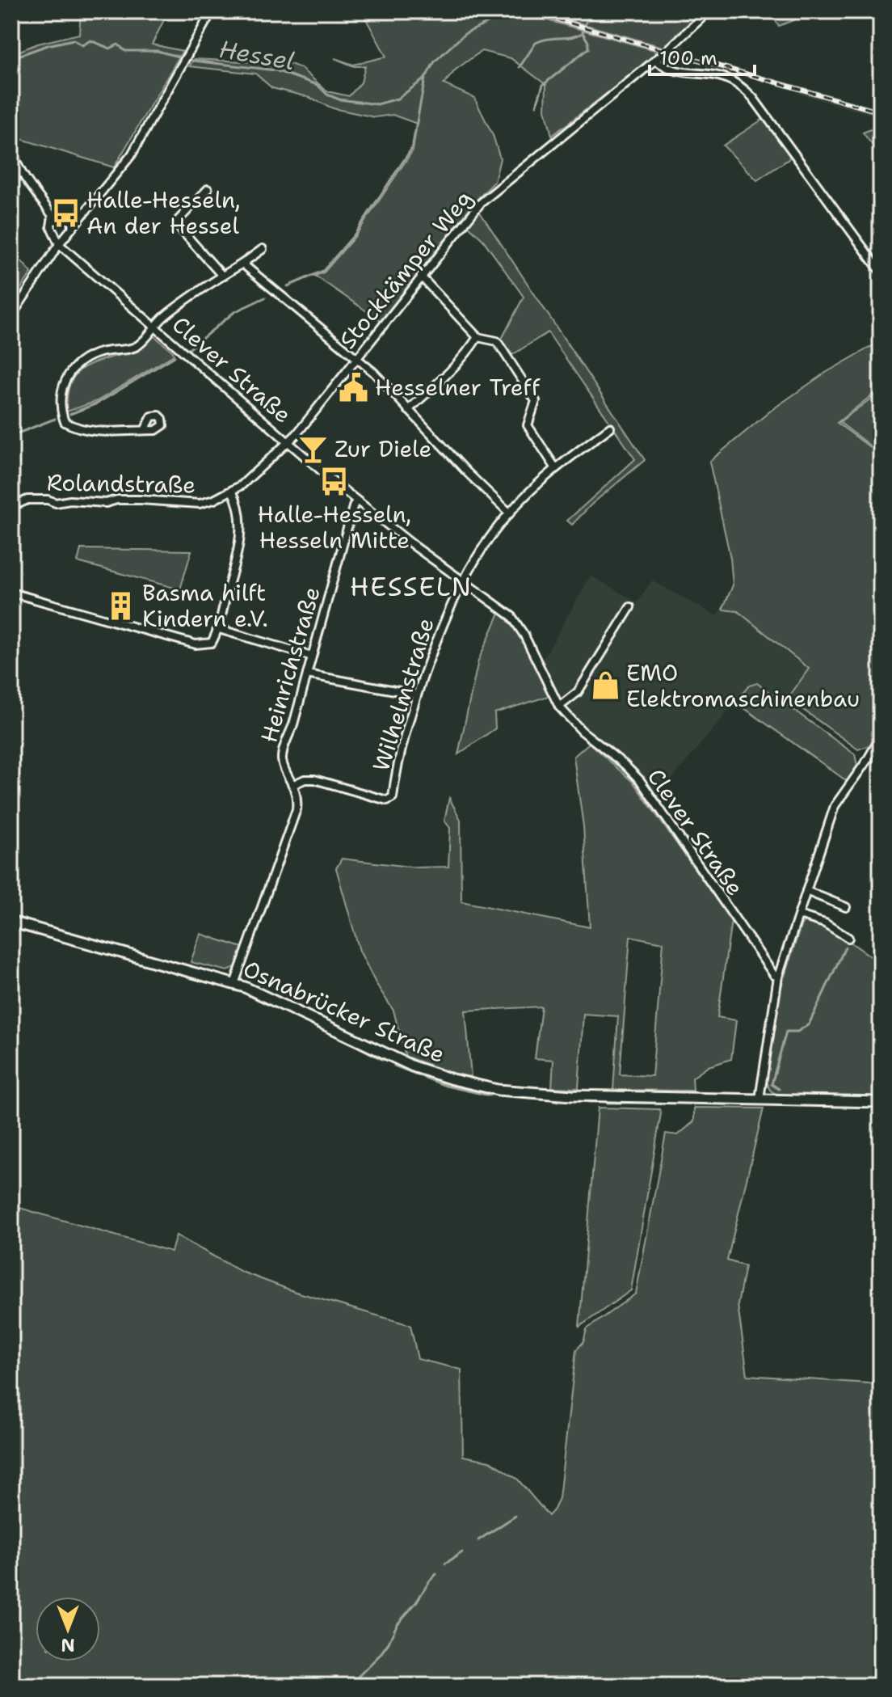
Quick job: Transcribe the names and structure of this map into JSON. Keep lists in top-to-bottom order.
{
  "streets": {
    "main road": ["Osnabrücker Straße"],
    "street": [
      "Stockkämper Weg",
      "Clever Straße",
      "Rolandstraße",
      "Heinrichstraße",
      "Wilhelmstraße"
    ]
  },
  "crossings": [
    ["Stockkämper Weg", "Clever Straße"],
    ["Stockkämper Weg", "Rolandstraße"],
    ["Clever Straße", "Rolandstraße"],
    ["Clever Straße", "Heinrichstraße"],
    ["Clever Straße", "Wilhelmstraße"],
    ["Heinrichstraße", "Wilhelmstraße"],
    ["Heinrichstraße", "Osnabrücker Straße"]
  ],
  "districts": ["HESSELN"],
  "water": ["Hessel"],
  "places": {
    "bus stop": ["Halle-Hesseln, An der Hessel", "Halle-Hesseln, Hesseln Mitte"],
    "public building": ["Hesselner Treff"],
    "bar": ["Zur Diele"],
    "building": ["Basma hilft Kindern e.V."],
    "shop": ["EMO Elektromaschinenbau"]
  },
  "scale_bar": "100 m",
  "north": "bottom"
}
